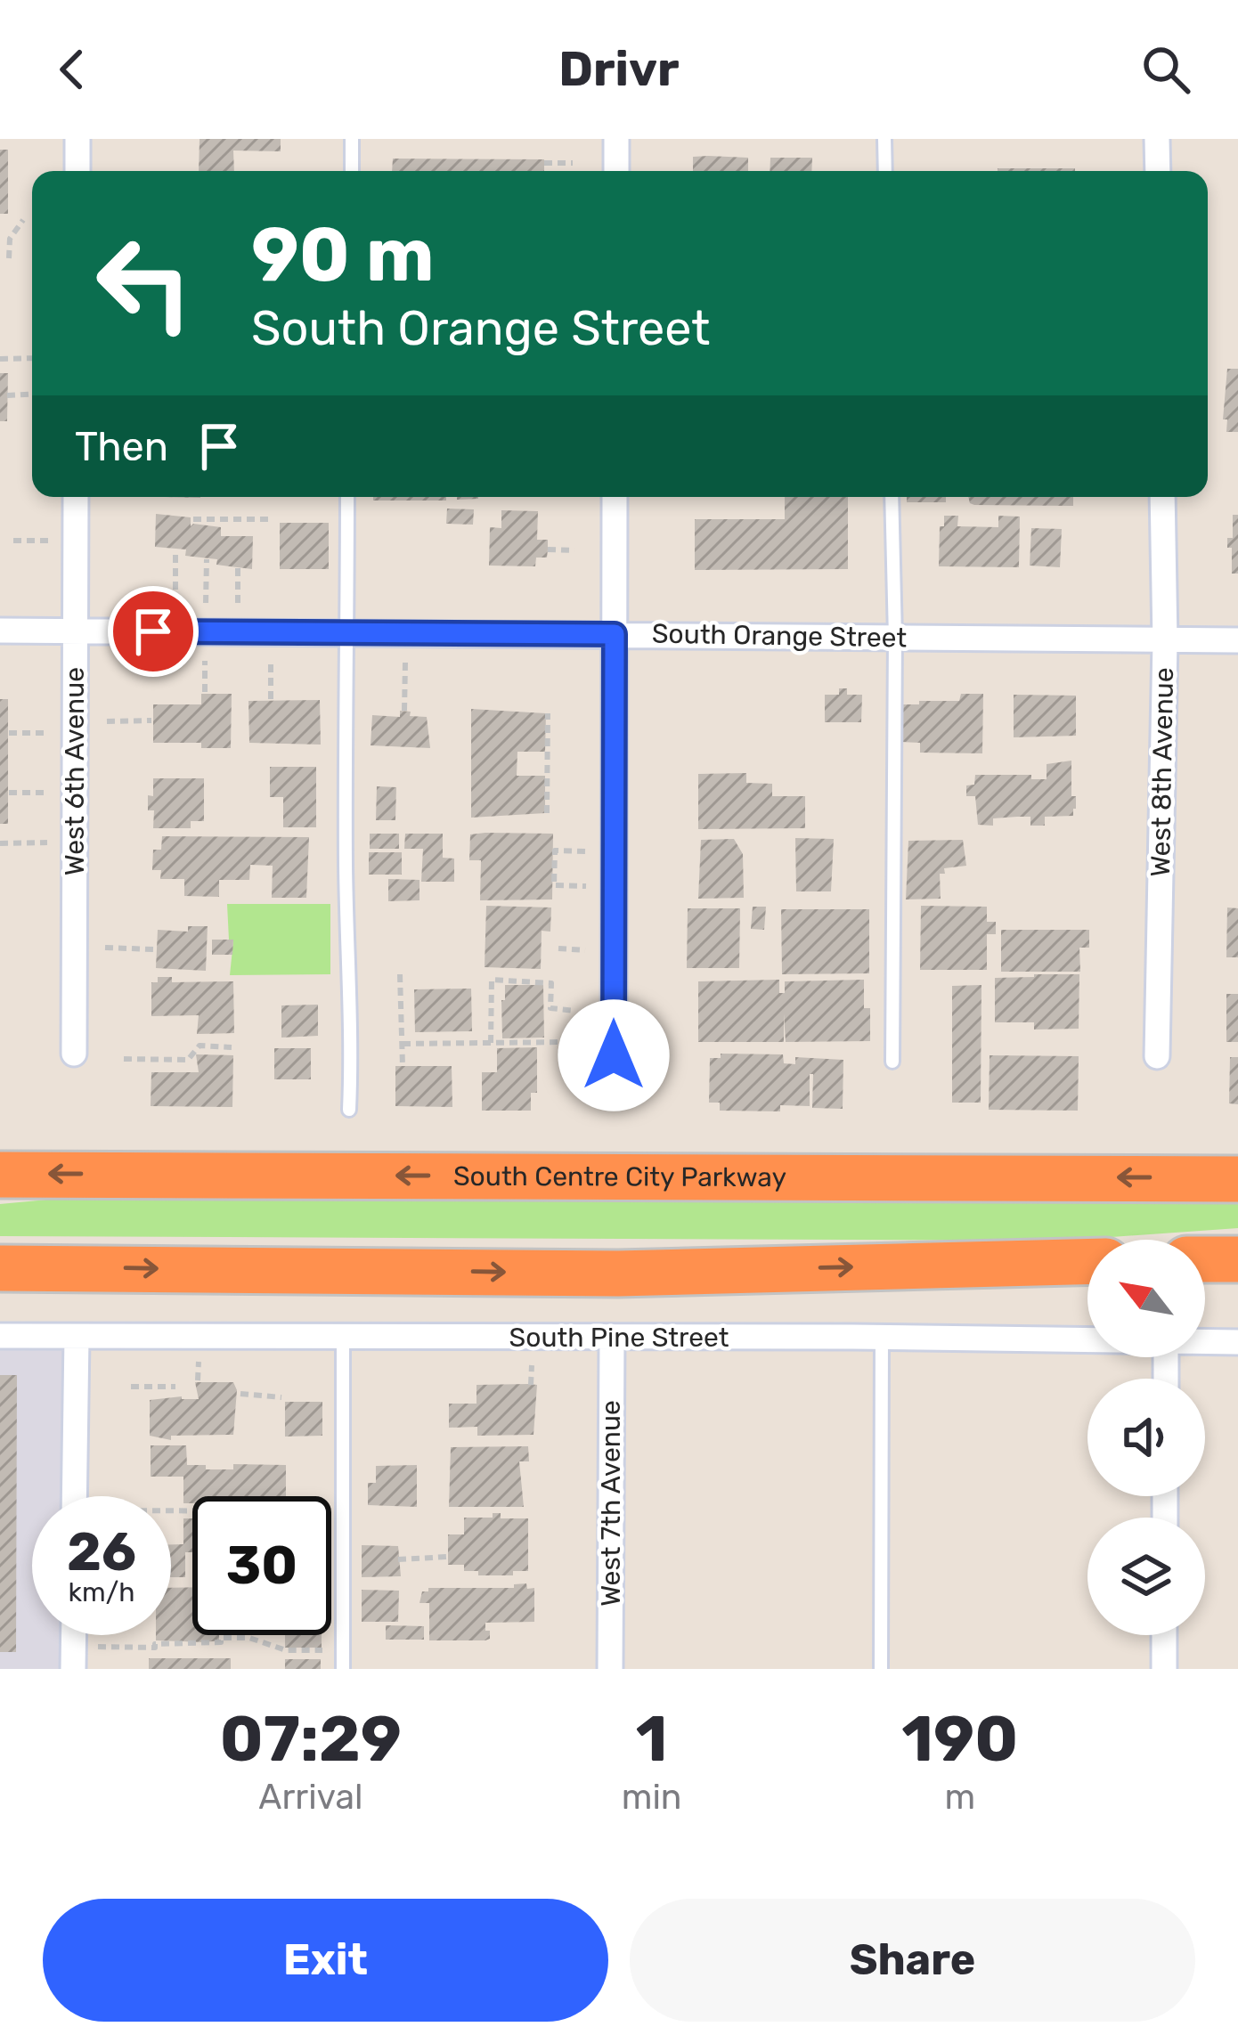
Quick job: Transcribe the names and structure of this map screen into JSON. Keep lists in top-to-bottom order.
{
  "streets": {
    "highway": ["South Centre City Parkway"],
    "street": [
      "South Orange Street",
      "West 6th Avenue",
      "West 8th Avenue",
      "South Pine Street",
      "West 7th Avenue"
    ]
  },
  "crossings": [
    ["South Orange Street", "West 6th Avenue"],
    ["South Orange Street", "West 8th Avenue"],
    ["South Pine Street", "West 7th Avenue"]
  ],
  "north": "top left",
  "page": {
    "header": "Drivr",
    "turn": ["90 m", "South Orange Street"],
    "then": "Then",
    "speed": "26 km/h",
    "limit": "30",
    "eta": [
      "07:29",
      "Arrival",
      "1",
      "min",
      "190",
      "m"
    ],
    "buttons": ["Exit", "Share"]
  }
}
